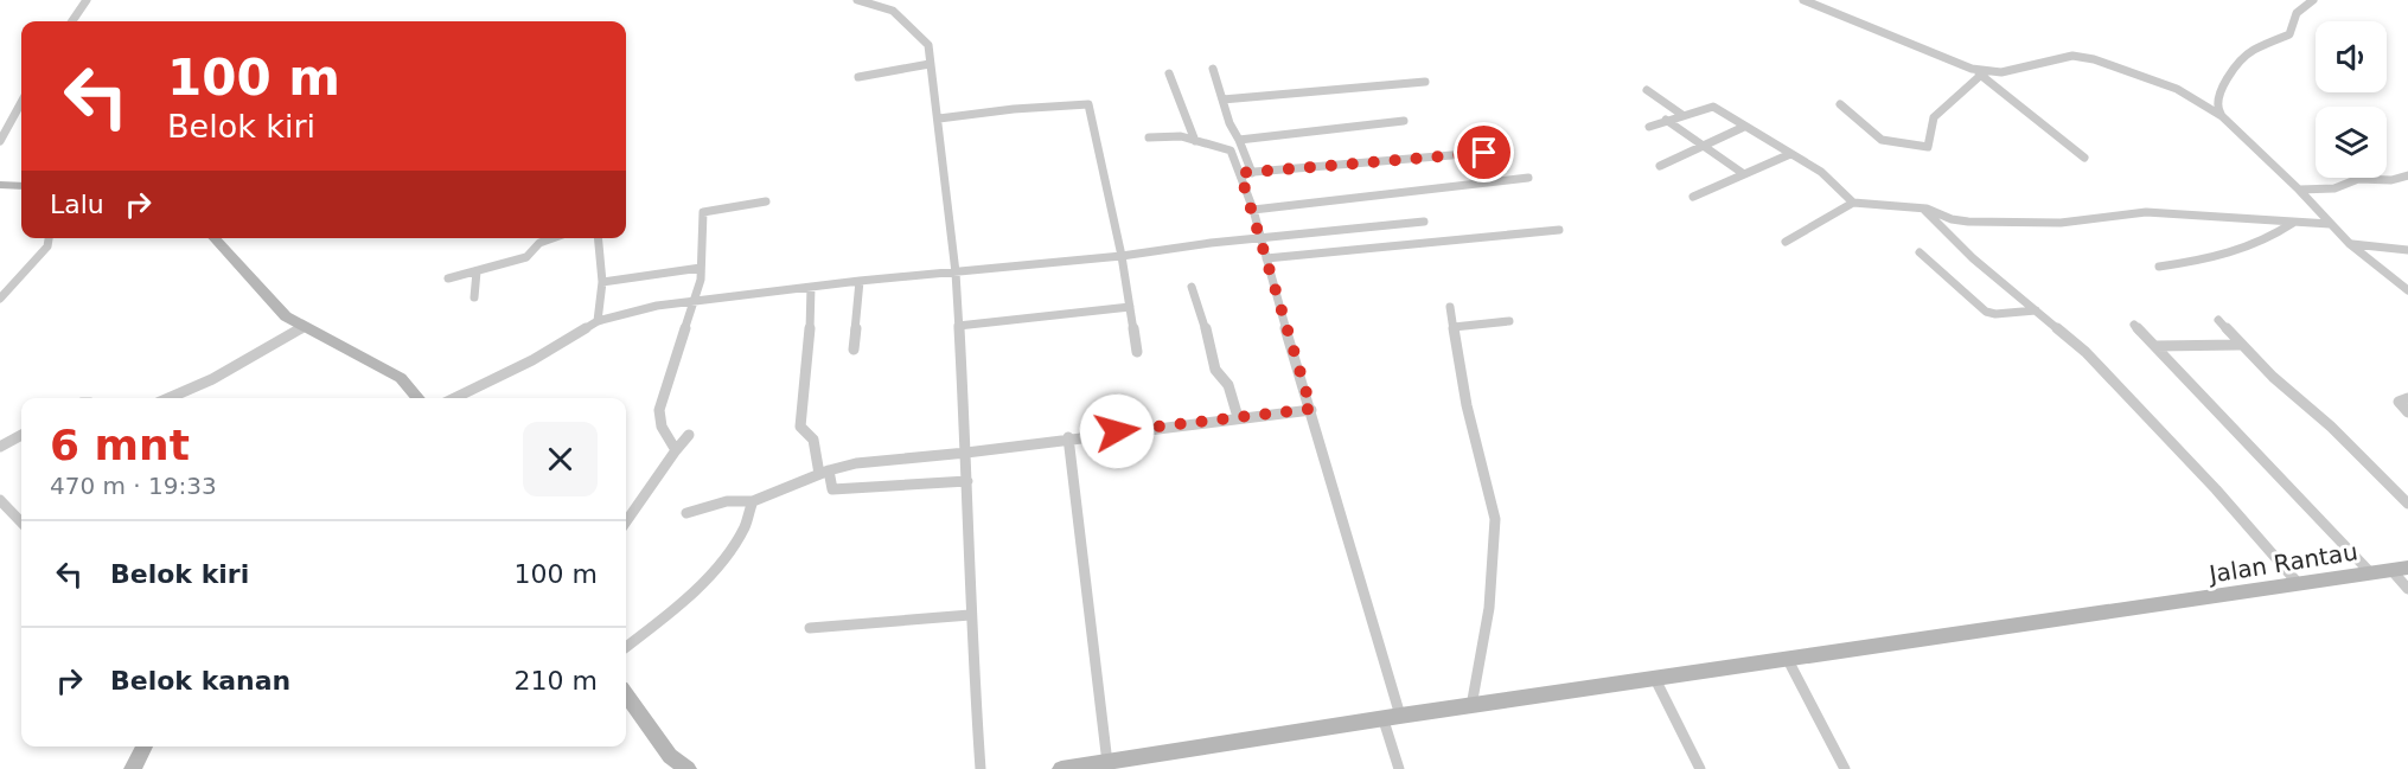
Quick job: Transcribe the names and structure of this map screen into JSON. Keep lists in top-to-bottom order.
{
  "streets": {
    "main road": ["Jalan Rantau"]
  },
  "page": {
    "turn": ["100 m", "Belok kiri"],
    "then": "Lalu",
    "heading": ["6 mnt", "470 m · 19:33"],
    "list": [
      {
        "name": "Belok kiri",
        "value": "100 m"
      },
      {
        "name": "Belok kanan",
        "value": "210 m"
      }
    ]
  }
}
